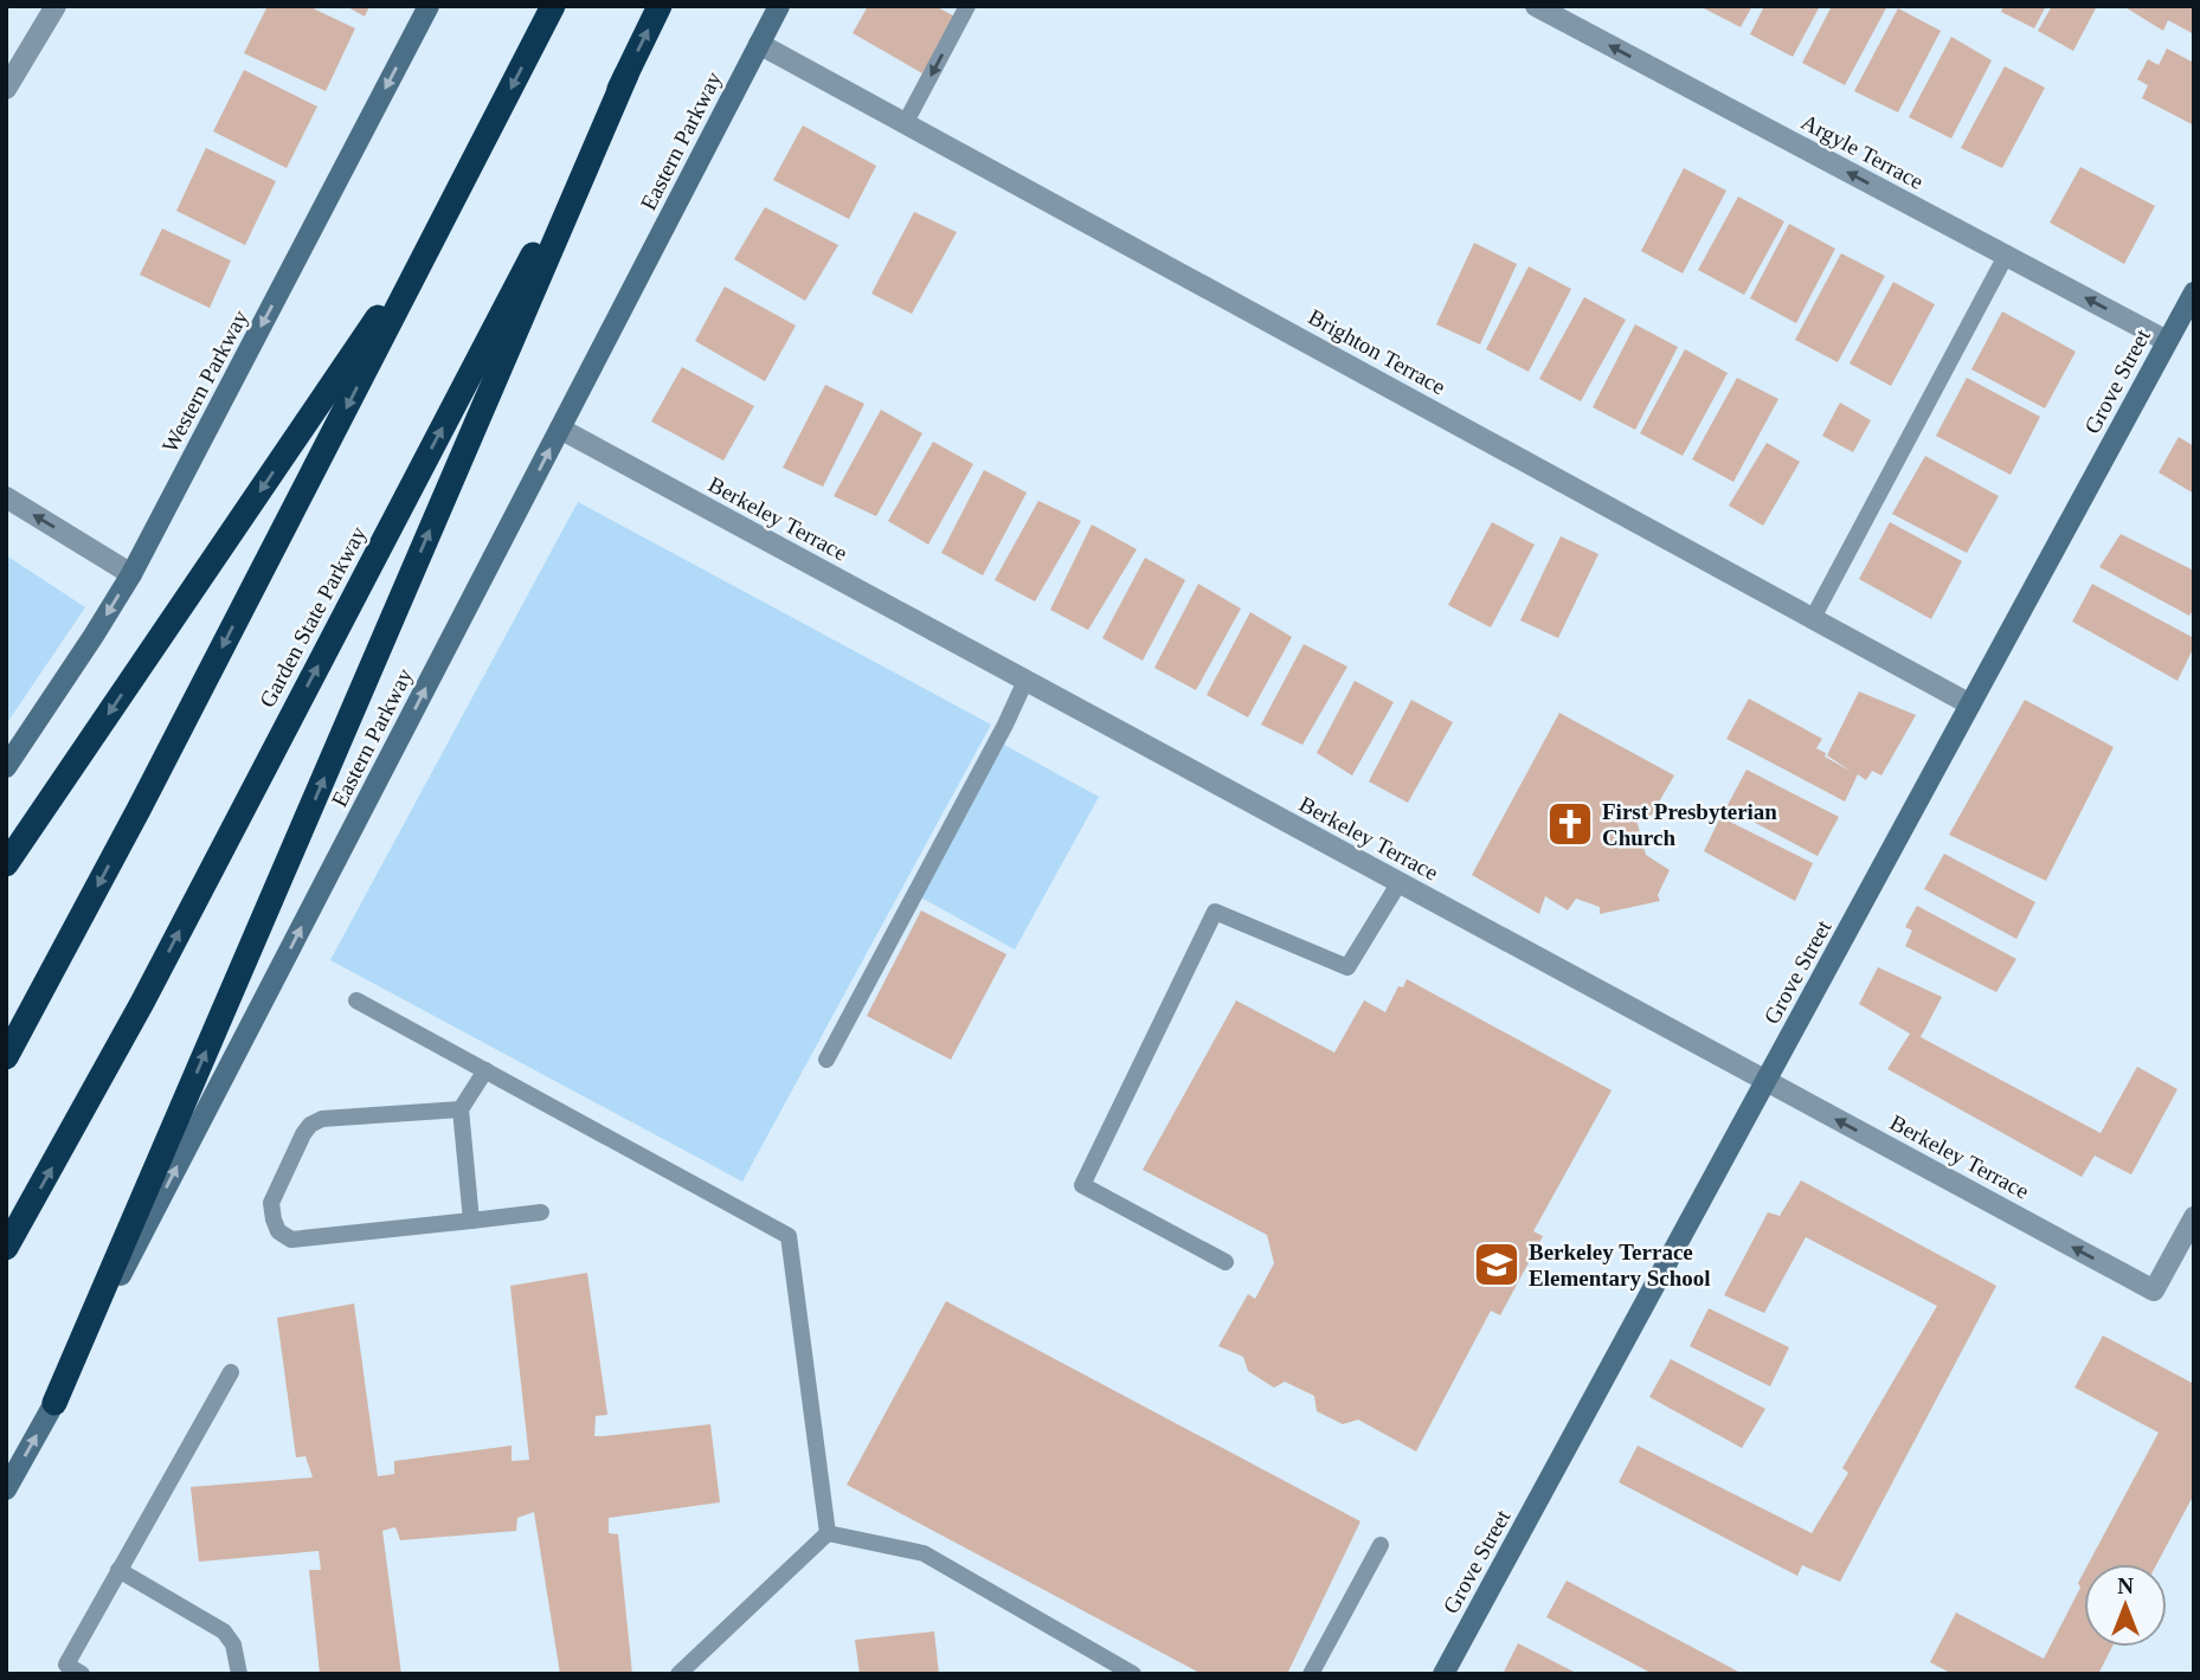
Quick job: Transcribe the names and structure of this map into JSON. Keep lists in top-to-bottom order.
{
  "streets": {
    "highway": ["Garden State Parkway"],
    "main road": ["Eastern Parkway", "Western Parkway", "Grove Street"],
    "street": ["Argyle Terrace", "Brighton Terrace", "Berkeley Terrace"]
  },
  "crossings": [
    ["Eastern Parkway", "Brighton Terrace"],
    ["Eastern Parkway", "Berkeley Terrace"],
    ["Argyle Terrace", "Grove Street"],
    ["Brighton Terrace", "Grove Street"],
    ["Grove Street", "Berkeley Terrace"]
  ],
  "one_way": ["Eastern Parkway", "Argyle Terrace", "Western Parkway"],
  "places": {
    "church": ["First Presbyterian Church"],
    "school or university": ["Berkeley Terrace Elementary School"]
  },
  "north": "top"
}
